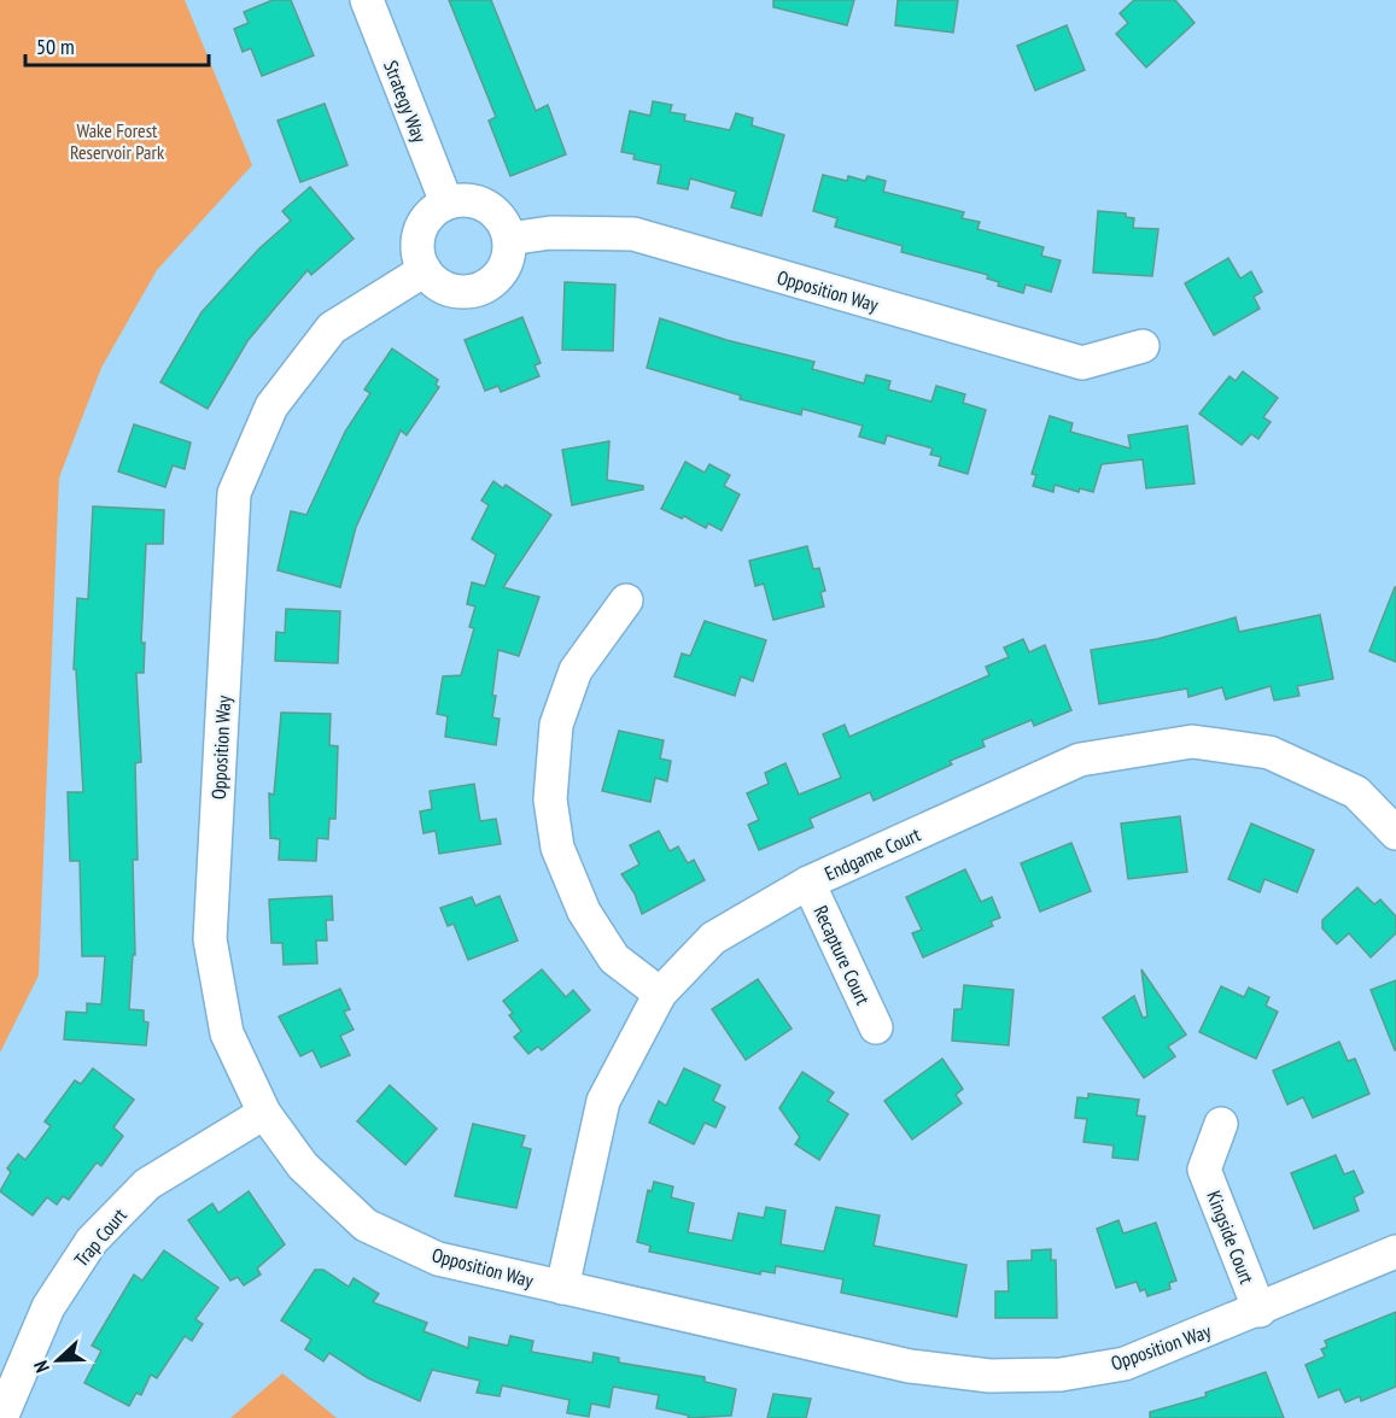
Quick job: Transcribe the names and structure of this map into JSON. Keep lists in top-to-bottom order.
{
  "streets": {
    "street": [
      "Strategy Way",
      "Opposition Way",
      "Endgame Court",
      "Recapture Court",
      "Trap Court",
      "Kingside Court"
    ]
  },
  "crossings": [
    ["Strategy Way", "Opposition Way"],
    ["Opposition Way", "Endgame Court"],
    ["Opposition Way", "Trap Court"],
    ["Opposition Way", "Kingside Court"],
    ["Endgame Court", "Recapture Court"]
  ],
  "parks": ["Wake Forest Reservoir Park"],
  "scale_bar": "50 m",
  "north": "left"
}
